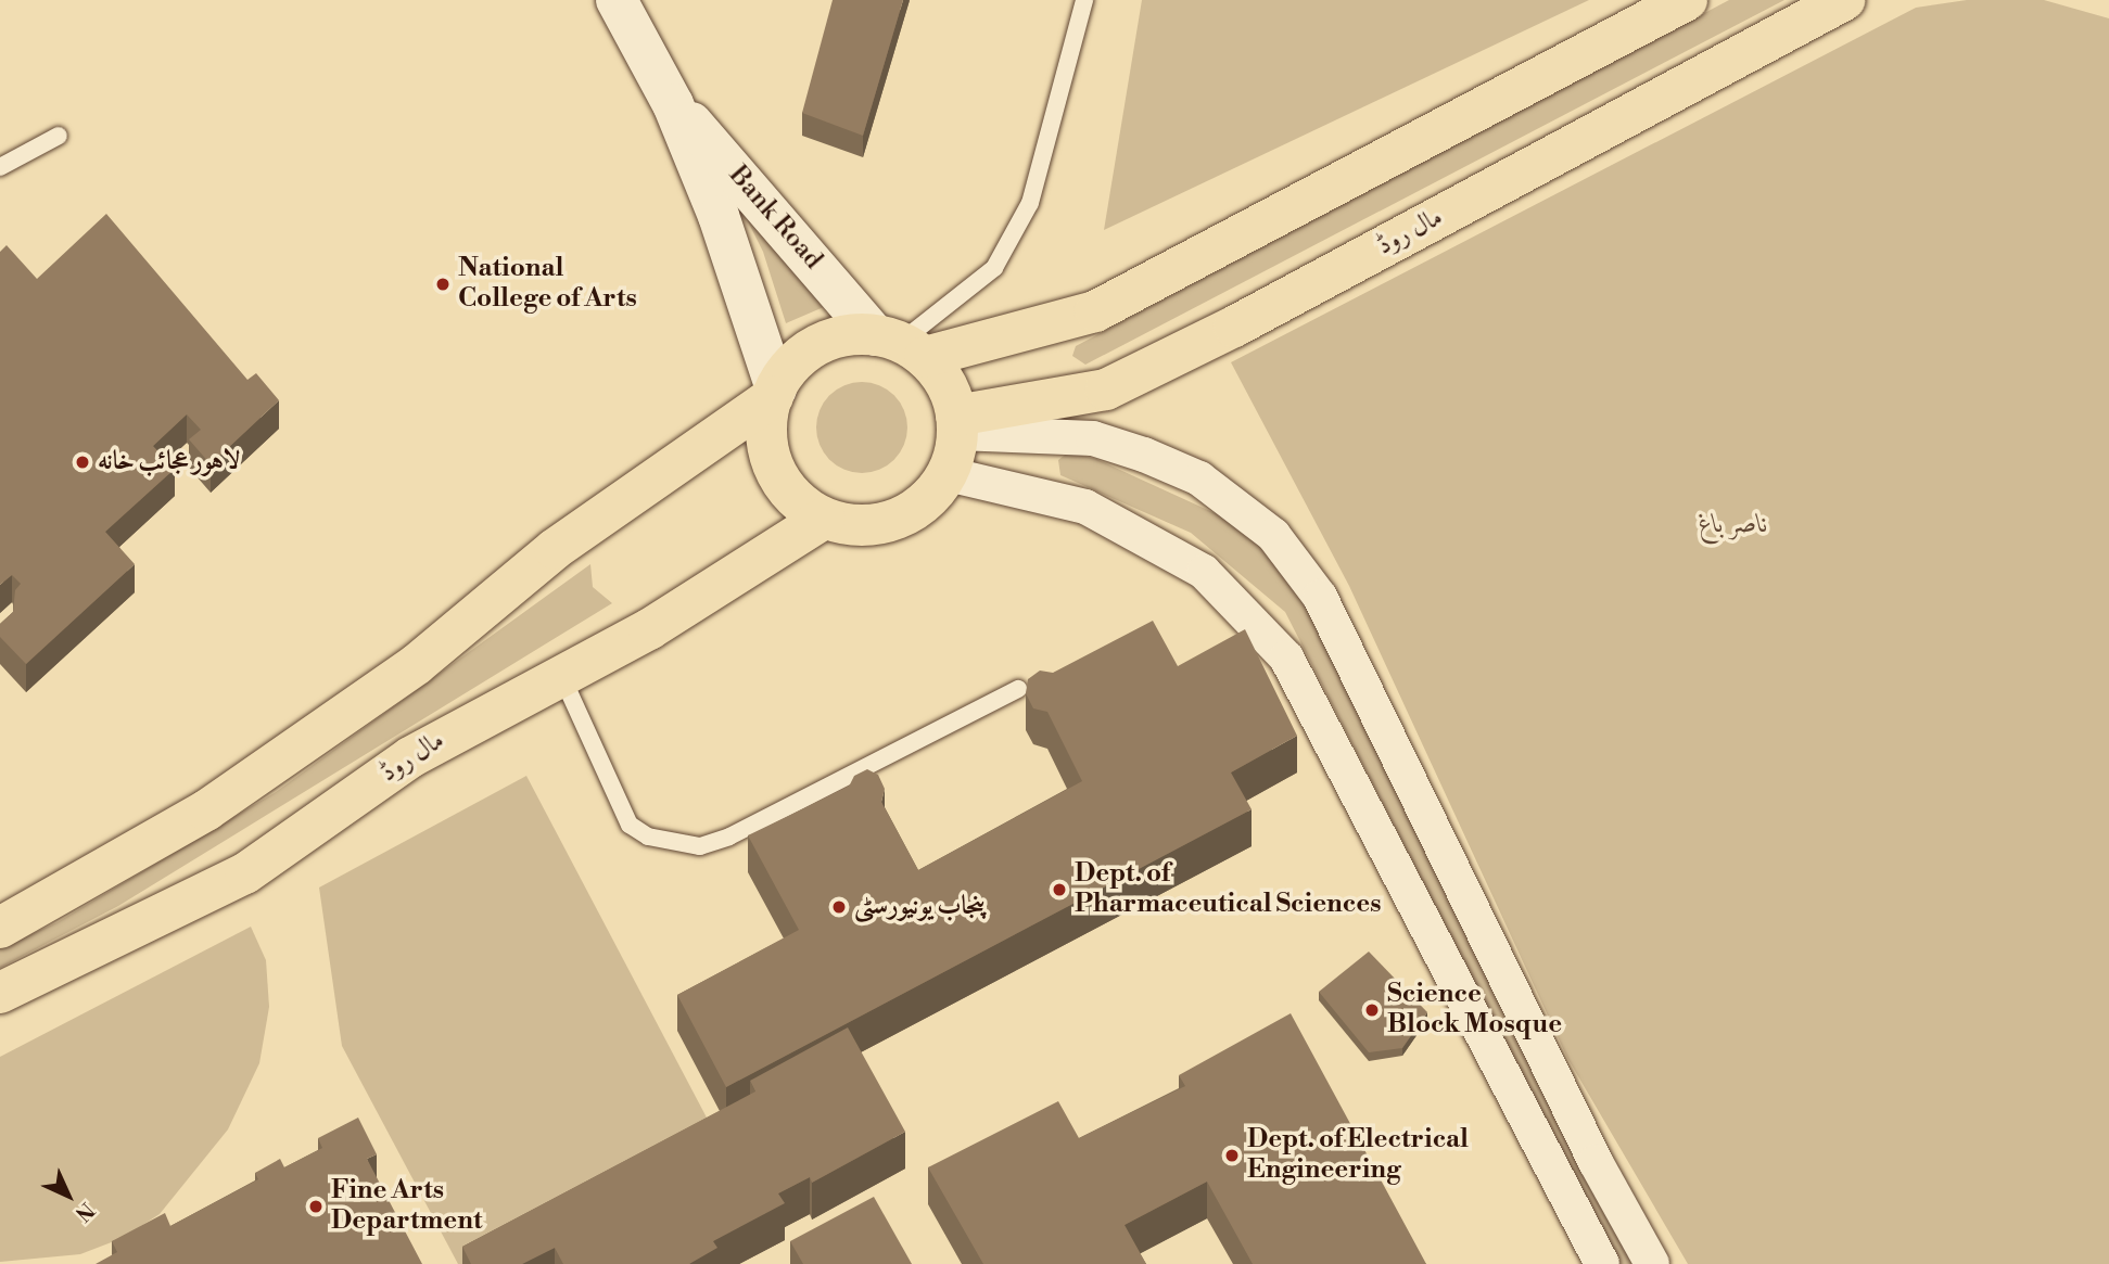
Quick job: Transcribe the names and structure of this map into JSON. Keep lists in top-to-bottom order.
{
  "streets": {
    "main road": ["مال روڈ"],
    "street": ["Bank Road"]
  },
  "crossings": [
    ["Bank Road", "مال روڈ"]
  ],
  "parks": ["ناصر باغ"],
  "places": [
    "National College of Arts",
    "لاہور عجائب خانه",
    "Dept. of Pharmaceutical Sciences",
    "پنجاب یونیورسٹی",
    "Science Block Mosque",
    "Dept. of Electrical Engineering",
    "Fine Arts Department"
  ],
  "north": "bottom right"
}
